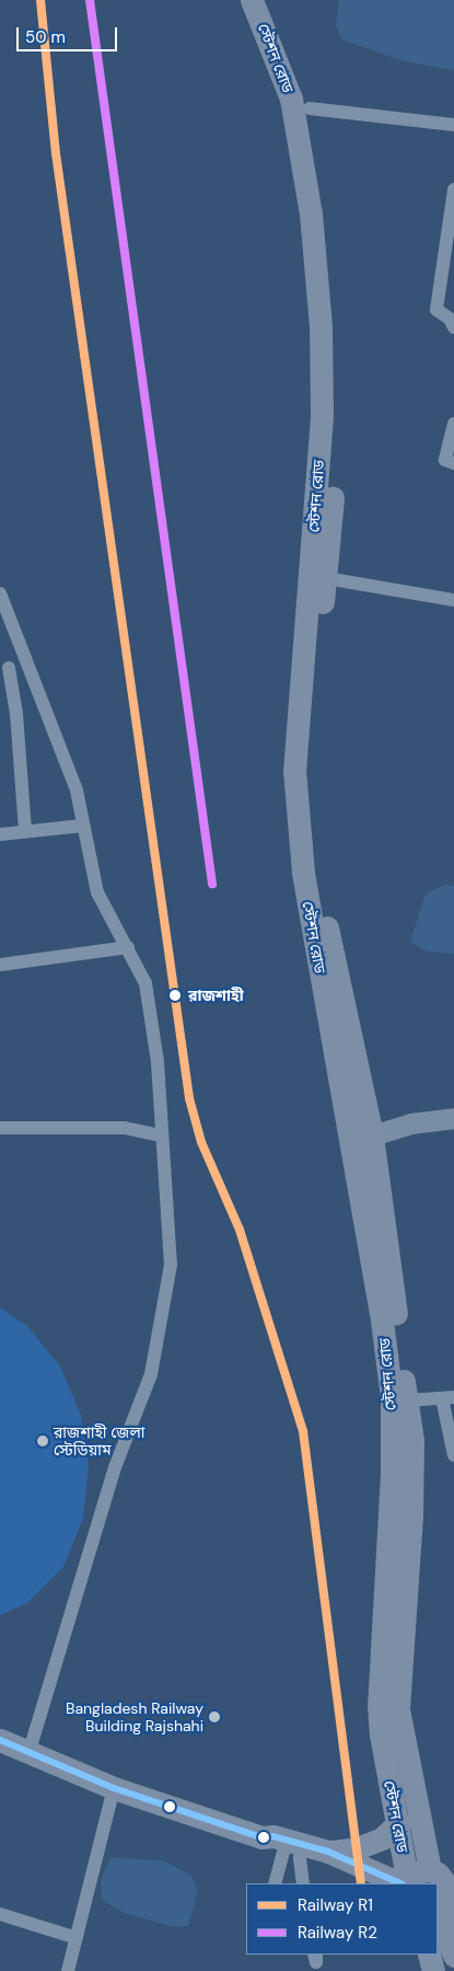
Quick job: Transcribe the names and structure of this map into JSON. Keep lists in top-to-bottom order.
{
  "streets": {
    "main road": ["স্টেশন রোড"]
  },
  "places": ["রাজশাহী", "রাজশাহী জেলা স্টেডিয়াম", "Bangladesh Railway Building Rajshahi"],
  "lines": ["rail line R1", "rail line R2"],
  "legend": ["Railway R1", "Railway R2"],
  "scale_bar": "50 m"
}
